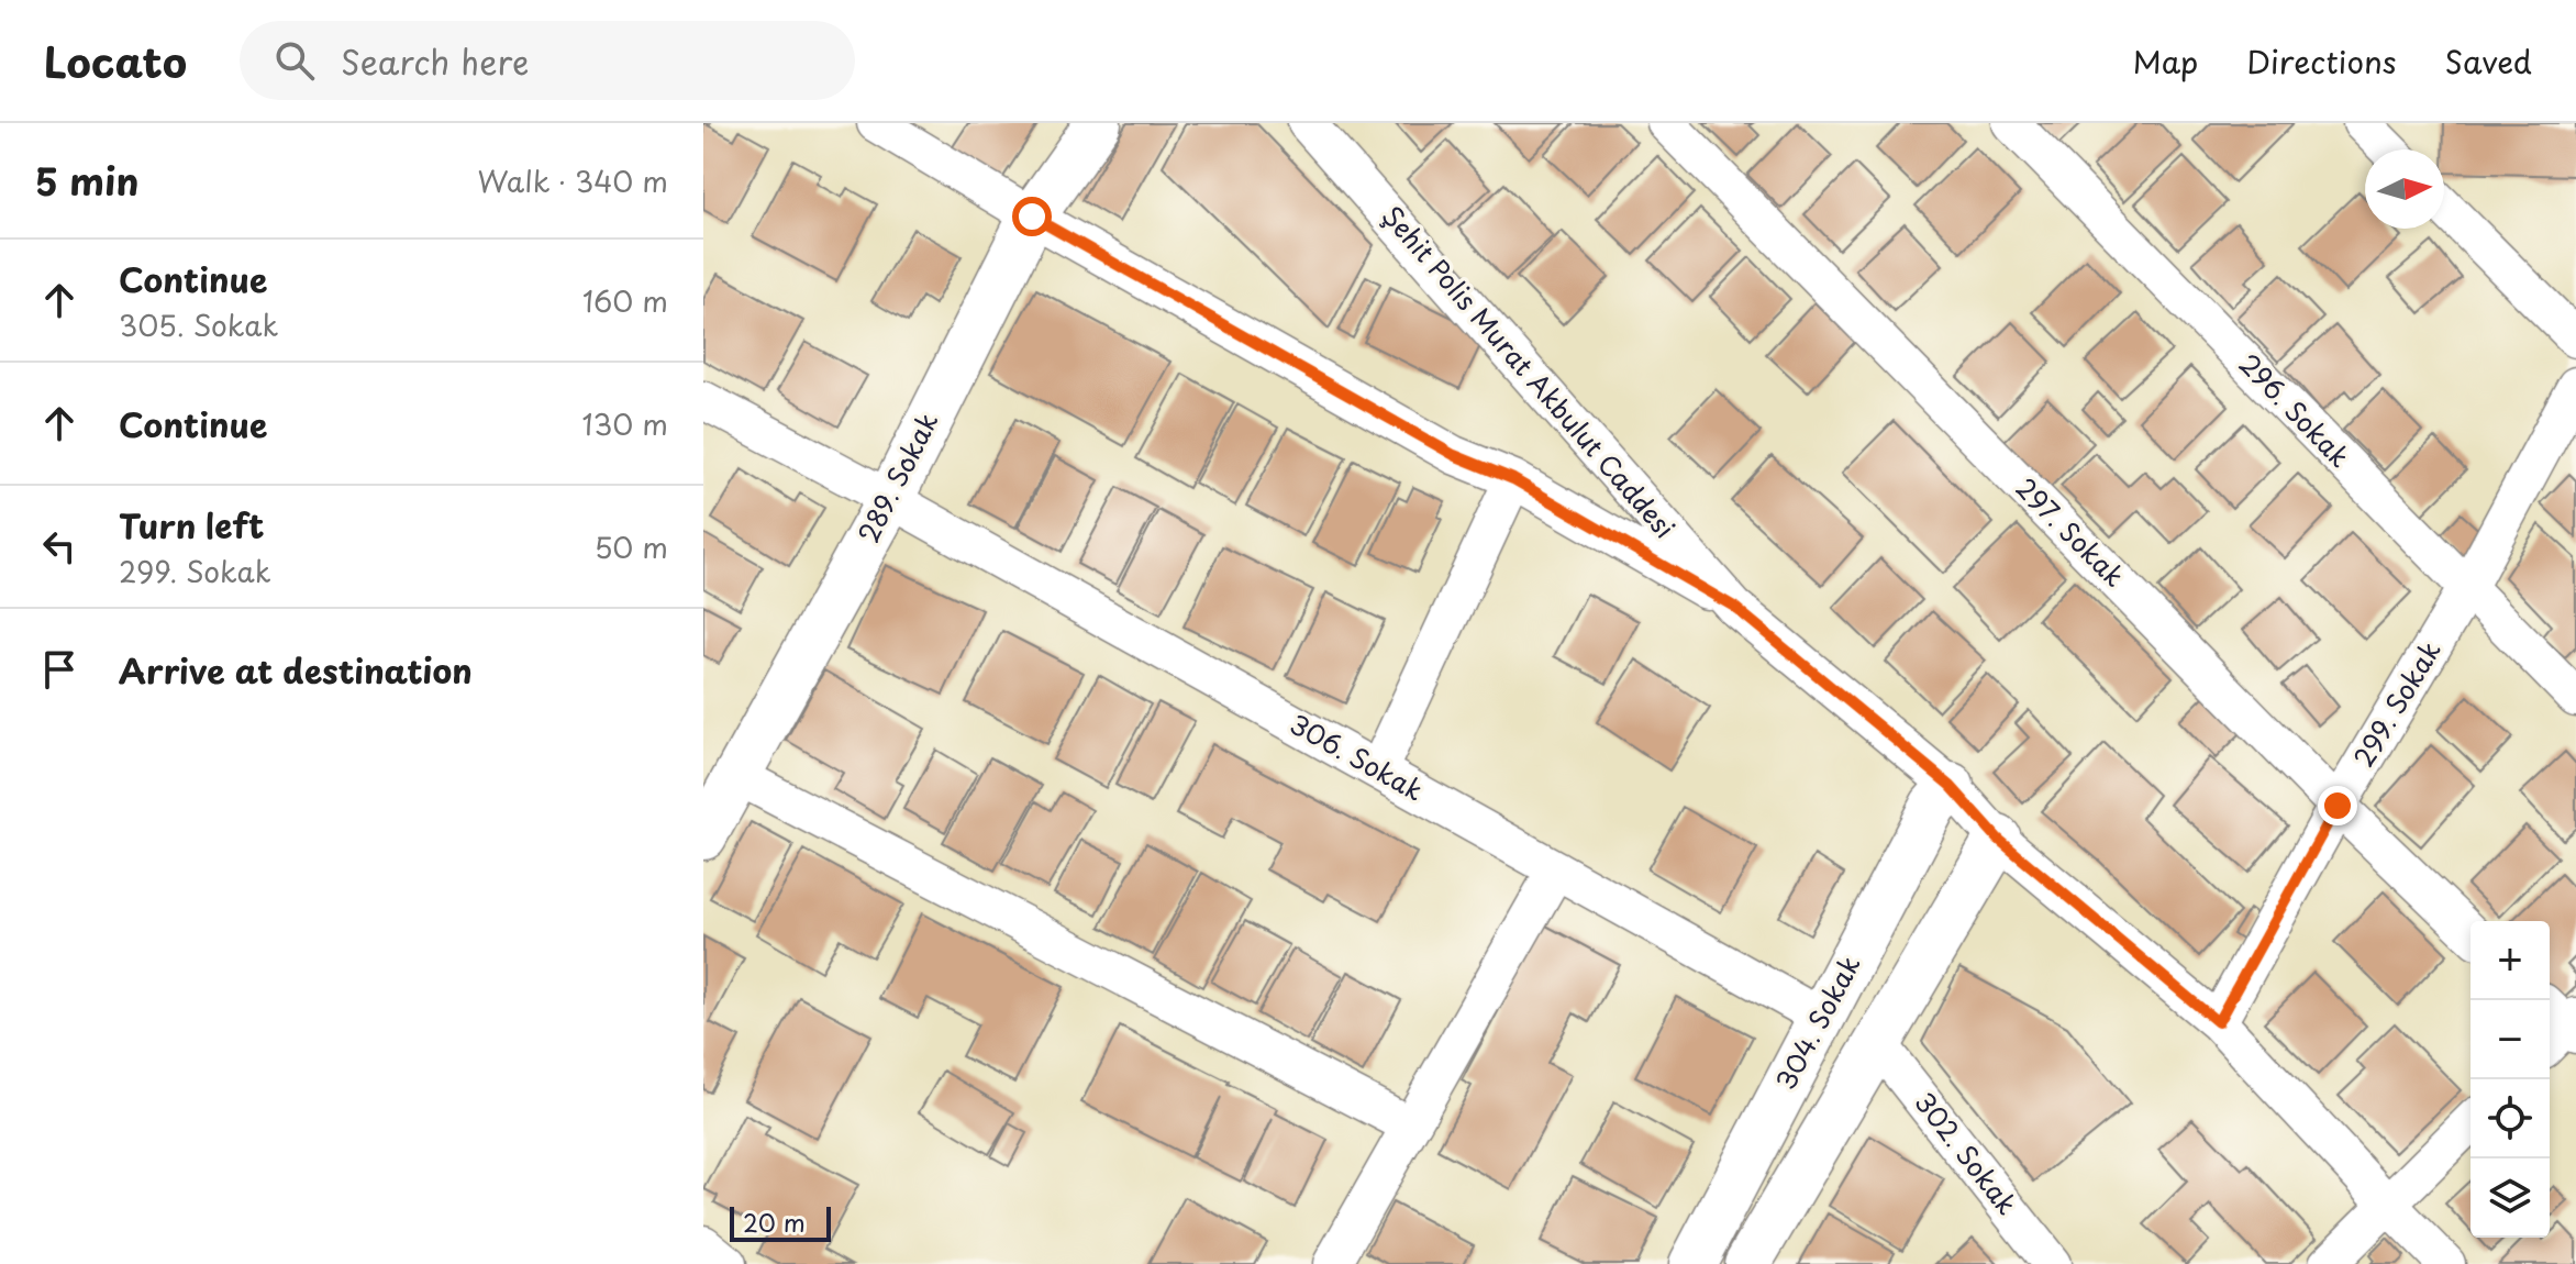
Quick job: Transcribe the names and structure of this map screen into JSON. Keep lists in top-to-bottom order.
{
  "streets": {
    "street": [
      "Şehit Polis Murat Akbulut Caddesi",
      "296. Sokak",
      "289. Sokak",
      "297. Sokak",
      "299. Sokak",
      "306. Sokak",
      "304. Sokak",
      "302. Sokak"
    ]
  },
  "crossings": [
    ["Şehit Polis Murat Akbulut Caddesi", "299. Sokak"],
    ["Şehit Polis Murat Akbulut Caddesi", "304. Sokak"],
    ["296. Sokak", "299. Sokak"],
    ["289. Sokak", "306. Sokak"],
    ["297. Sokak", "299. Sokak"],
    ["306. Sokak", "304. Sokak"]
  ],
  "scale_bar": "20 m",
  "north": "right",
  "page": {
    "header": "Locato",
    "search": "Search here",
    "nav": ["Map", "Directions", "Saved"],
    "heading": ["5 min", "Walk · 340 m"],
    "list": [
      ["Continue", "305. Sokak", "160 m"],
      ["Continue", "130 m"],
      ["Turn left", "299. Sokak", "50 m"],
      "Arrive at destination"
    ],
    "map_buttons": ["+", "−"],
    "scale": "20 m"
  }
}
